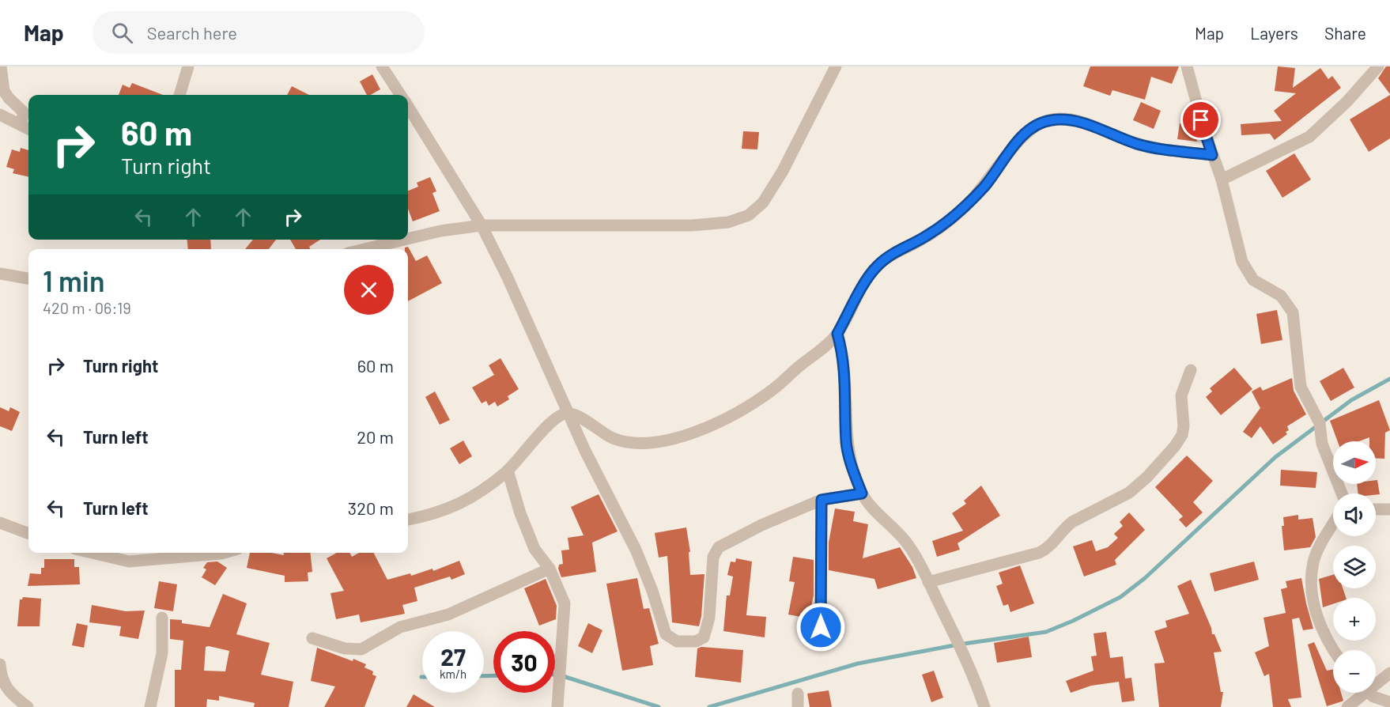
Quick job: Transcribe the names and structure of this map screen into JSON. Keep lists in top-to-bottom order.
{
  "north": "right",
  "page": {
    "header": "Map",
    "search": "Search here",
    "nav": ["Map", "Layers", "Share"],
    "turn": ["60 m", "Turn right"],
    "heading": ["1 min", "420 m · 06:19"],
    "list": [
      {
        "name": "Turn right",
        "value": "60 m"
      },
      {
        "name": "Turn left",
        "value": "20 m"
      },
      {
        "name": "Turn left",
        "value": "320 m"
      }
    ],
    "map_buttons": ["+", "−"],
    "speed": "27 km/h",
    "limit": "30"
  }
}
